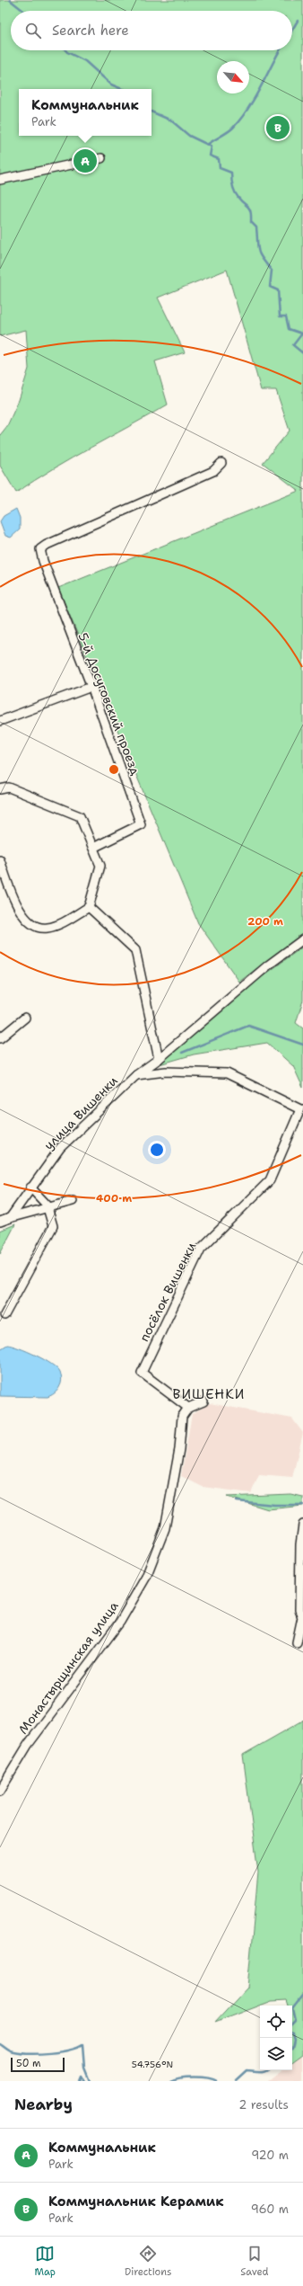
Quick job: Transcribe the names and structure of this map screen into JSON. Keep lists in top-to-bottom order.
{
  "streets": {
    "street": [
      "5-й Досуговский проезд",
      "улица Вишенки",
      "посёлок Вишенки",
      "Монастырщинская улица"
    ]
  },
  "crossings": [
    ["улица Вишенки", "посёлок Вишенки"],
    ["посёлок Вишенки", "Монастырщинская улица"]
  ],
  "districts": ["ВИШЕНКИ"],
  "scale_bar": "50 m",
  "north": "bottom right",
  "page": {
    "search": "Search here",
    "popup": ["Коммунальник", "Park"],
    "pins": ["B", "A"],
    "scale": "50 m",
    "heading": ["Nearby", "2 results"],
    "list": [
      {
        "mark": "A",
        "name": "Коммунальник",
        "note": "Park",
        "value": "920 m"
      },
      {
        "mark": "B",
        "name": "Коммунальник Керамик",
        "note": "Park",
        "value": "960 m"
      }
    ],
    "nav": ["Map", "Directions", "Saved"]
  },
  "coordinates": ["54.756°N"],
  "rings": ["200 m", "400 m"]
}
